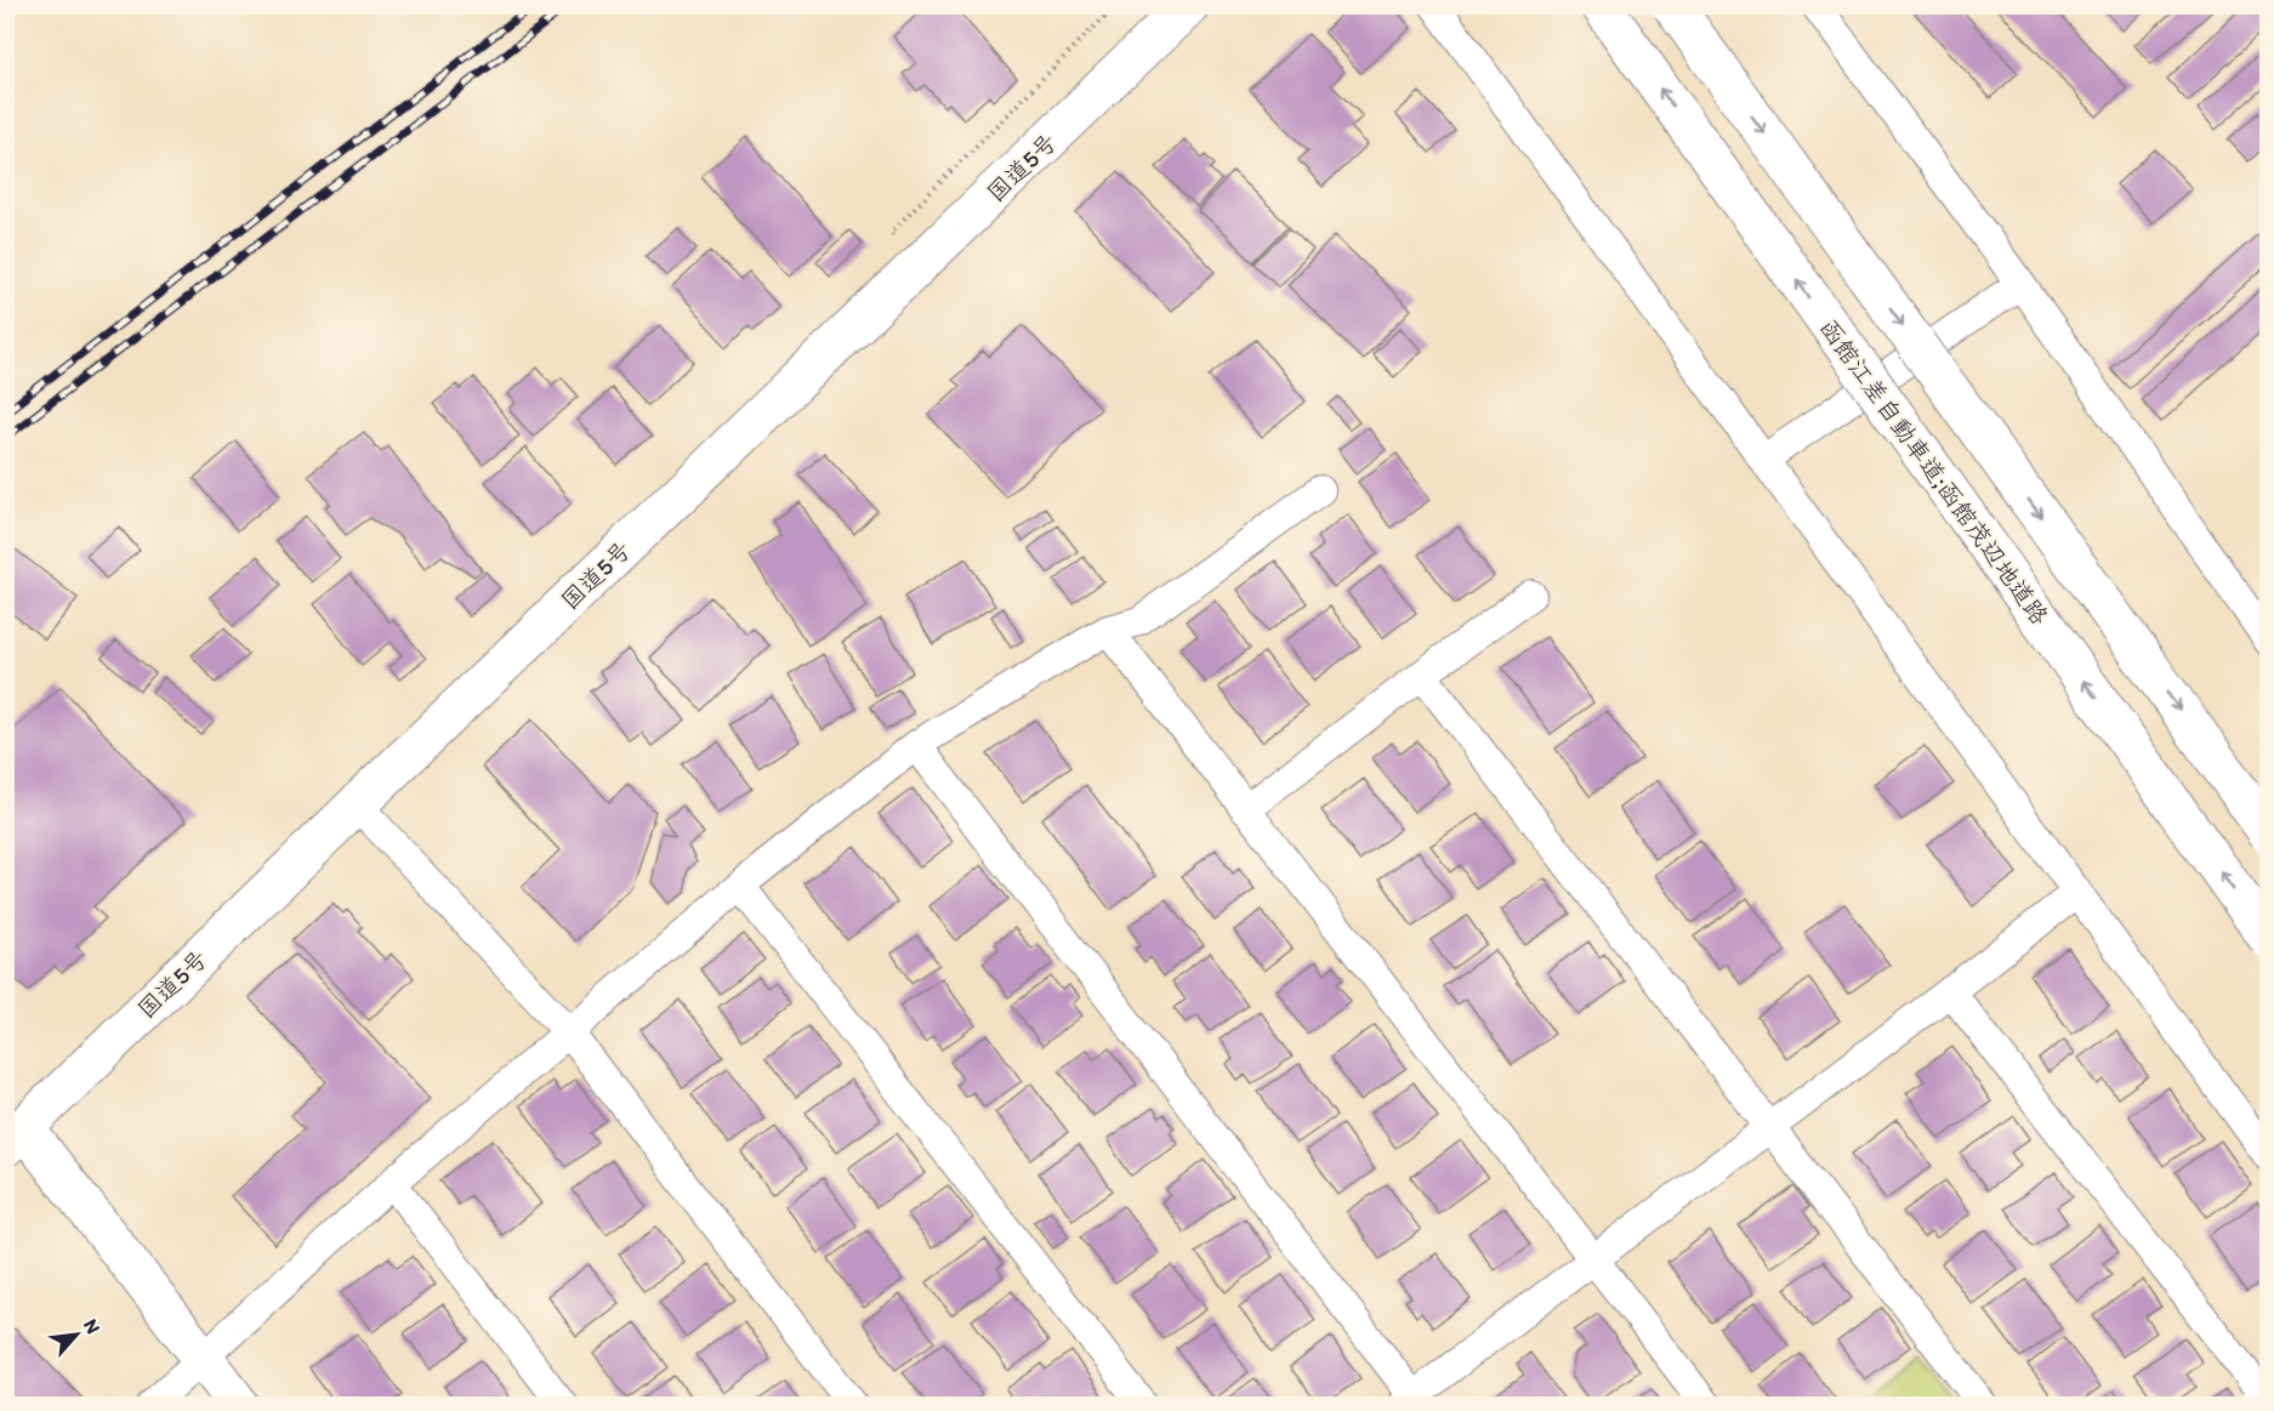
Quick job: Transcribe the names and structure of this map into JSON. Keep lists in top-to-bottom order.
{
  "streets": {
    "main road": ["国道5号", "函館江差自動車道;函館茂辺地道路"]
  },
  "north": "top right"
}
